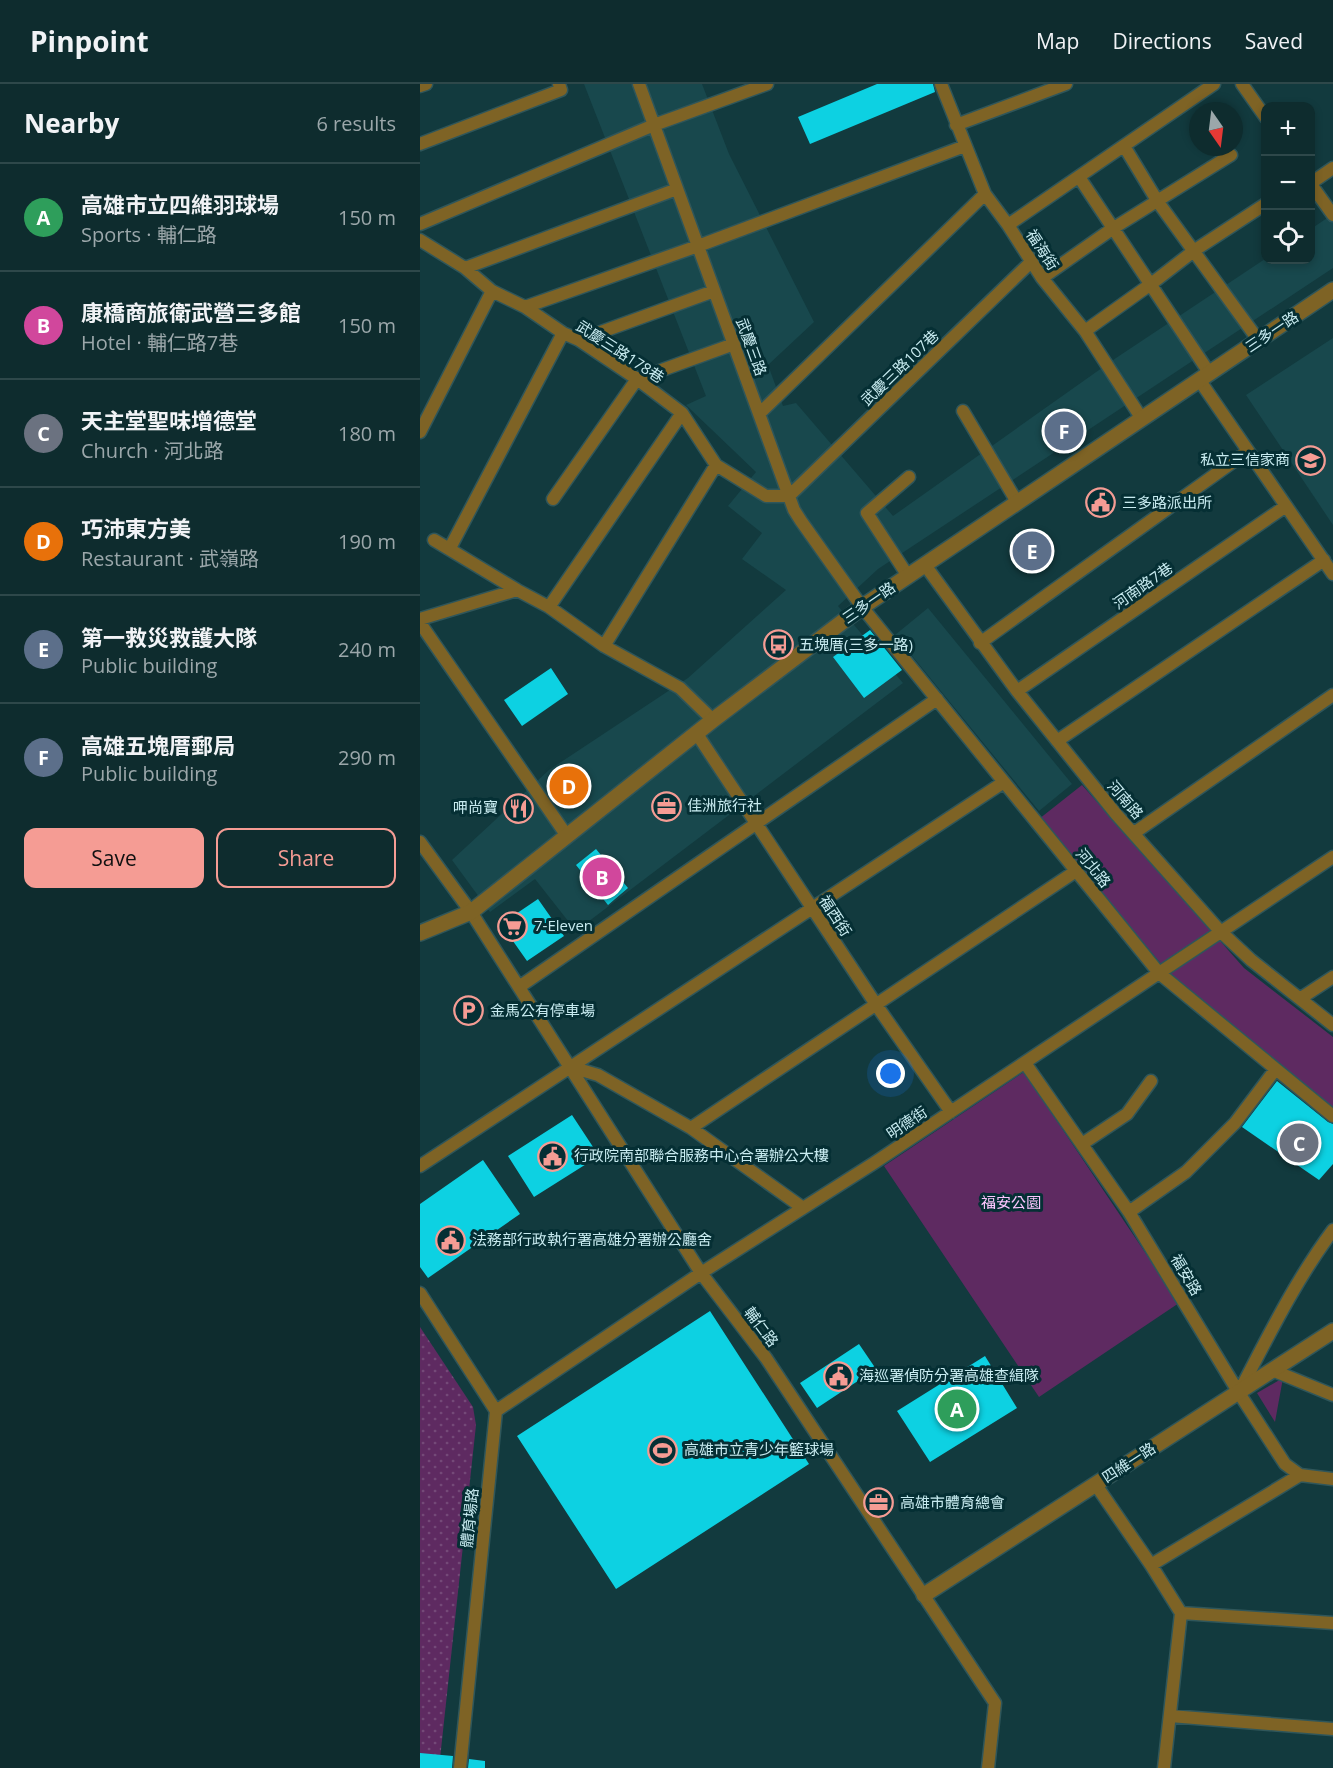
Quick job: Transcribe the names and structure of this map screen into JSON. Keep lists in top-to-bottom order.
{
  "streets": {
    "street": [
      "福海街",
      "三多一路",
      "武慶三路",
      "武慶三路178巷",
      "武慶三路107巷",
      "河南路7巷",
      "河南路",
      "河北路",
      "福西街",
      "明德街",
      "福安路",
      "輔仁路",
      "四維一路",
      "體育場路"
    ]
  },
  "crossings": [
    ["福海街", "三多一路"],
    ["福海街", "武慶三路107巷"],
    ["三多一路", "武慶三路"],
    ["三多一路", "河南路"],
    ["三多一路", "河北路"],
    ["三多一路", "福西街"],
    ["三多一路", "輔仁路"],
    ["武慶三路", "武慶三路178巷"],
    ["武慶三路", "武慶三路107巷"],
    ["武慶三路", "河北路"],
    ["武慶三路178巷", "武慶三路107巷"],
    ["河南路7巷", "河南路"],
    ["河南路", "明德街"],
    ["河北路", "明德街"],
    ["福西街", "明德街"],
    ["明德街", "福安路"],
    ["明德街", "輔仁路"],
    ["明德街", "體育場路"],
    ["福安路", "四維一路"],
    ["輔仁路", "四維一路"]
  ],
  "parks": ["福安公園"],
  "places": {
    "school or university": ["私立三信家商"],
    "public building": [
      "三多路派出所",
      "行政院南部聯合服務中心合署辦公大樓",
      "法務部行政執行署高雄分署辦公廳舍",
      "海巡署偵防分署高雄查緝隊"
    ],
    "bus stop": ["五塊厝(三多一路)"],
    "office": ["佳洲旅行社", "高雄市體育總會"],
    "restaurant": ["呷尚寶"],
    "supermarket": ["7-Eleven"],
    "parking": ["金馬公有停車場"],
    "sports": ["高雄市立青少年籃球場"]
  },
  "north": "bottom",
  "page": {
    "header": "Pinpoint",
    "nav": ["Map", "Directions", "Saved"],
    "heading": ["Nearby", "6 results"],
    "map_buttons": ["+", "−"],
    "list": [
      {
        "mark": "A",
        "name": "高雄市立四維羽球場",
        "note": "Sports · 輔仁路",
        "value": "150 m"
      },
      {
        "mark": "B",
        "name": "康橋商旅衛武營三多館",
        "note": "Hotel · 輔仁路7巷",
        "value": "150 m"
      },
      {
        "mark": "C",
        "name": "天主堂聖味增德堂",
        "note": "Church · 河北路",
        "value": "180 m"
      },
      {
        "mark": "D",
        "name": "巧沛東方美",
        "note": "Restaurant · 武嶺路",
        "value": "190 m"
      },
      {
        "mark": "E",
        "name": "第一救災救護大隊",
        "note": "Public building",
        "value": "240 m"
      },
      {
        "mark": "F",
        "name": "高雄五塊厝郵局",
        "note": "Public building",
        "value": "290 m"
      }
    ],
    "pins": [
      "F",
      "E",
      "D",
      "B",
      "C",
      "A"
    ],
    "buttons": ["Save", "Share"]
  }
}
